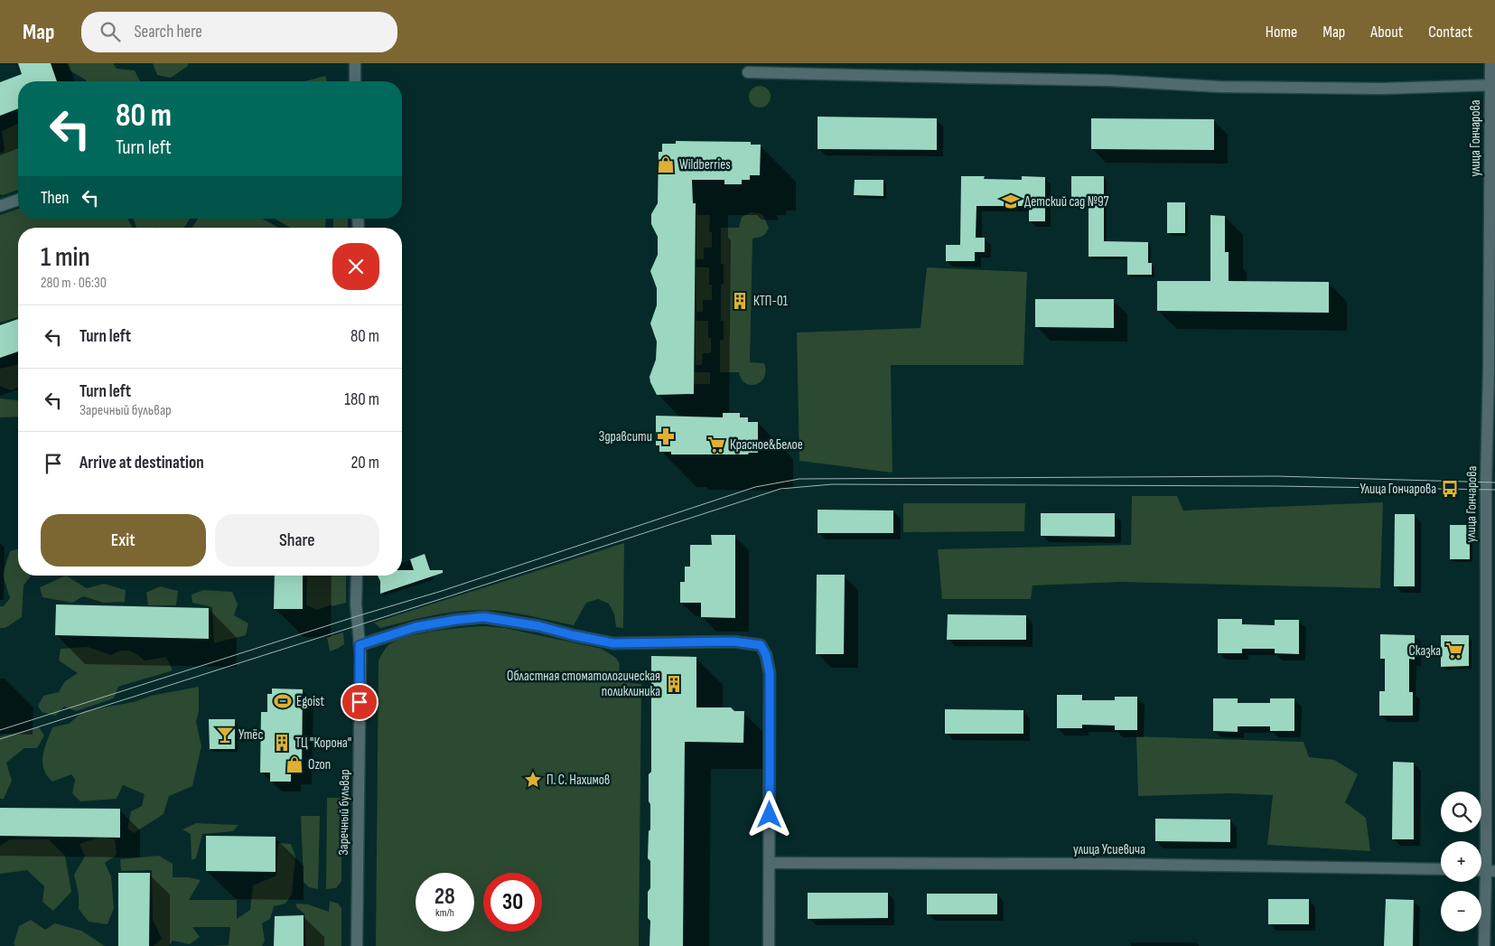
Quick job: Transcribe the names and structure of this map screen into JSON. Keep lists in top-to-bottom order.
{
  "streets": {
    "street": ["улица Гончарова", "Заречный бульвар", "улица Усиевича"]
  },
  "places": {
    "shop": ["Wildberries", "Ozon"],
    "school or university": ["Детский сад №97"],
    "building": ["КТП-01", "Областная стоматологическая поликлиника", "ТЦ \"Корона\""],
    "pharmacy": ["Здравсити"],
    "supermarket": ["Красное&Белое", "Сказка"],
    "bus stop": ["Улица Гончарова"],
    "sports": ["Egoist"],
    "bar": ["Утёс"],
    "place": ["П. С. Нахимов"]
  },
  "page": {
    "header": "Map",
    "search": "Search here",
    "nav": [
      "Home",
      "Map",
      "About",
      "Contact"
    ],
    "turn": ["80 m", "Turn left"],
    "then": "Then",
    "heading": ["1 min", "280 m · 06:30"],
    "list": [
      {
        "name": "Turn left",
        "value": "80 m"
      },
      {
        "name": "Turn left",
        "note": "Заречный бульвар",
        "value": "180 m"
      },
      {
        "name": "Arrive at destination",
        "value": "20 m"
      }
    ],
    "buttons": ["Exit", "Share"],
    "map_buttons": ["+", "−"],
    "speed": "28 km/h",
    "limit": "30"
  }
}
